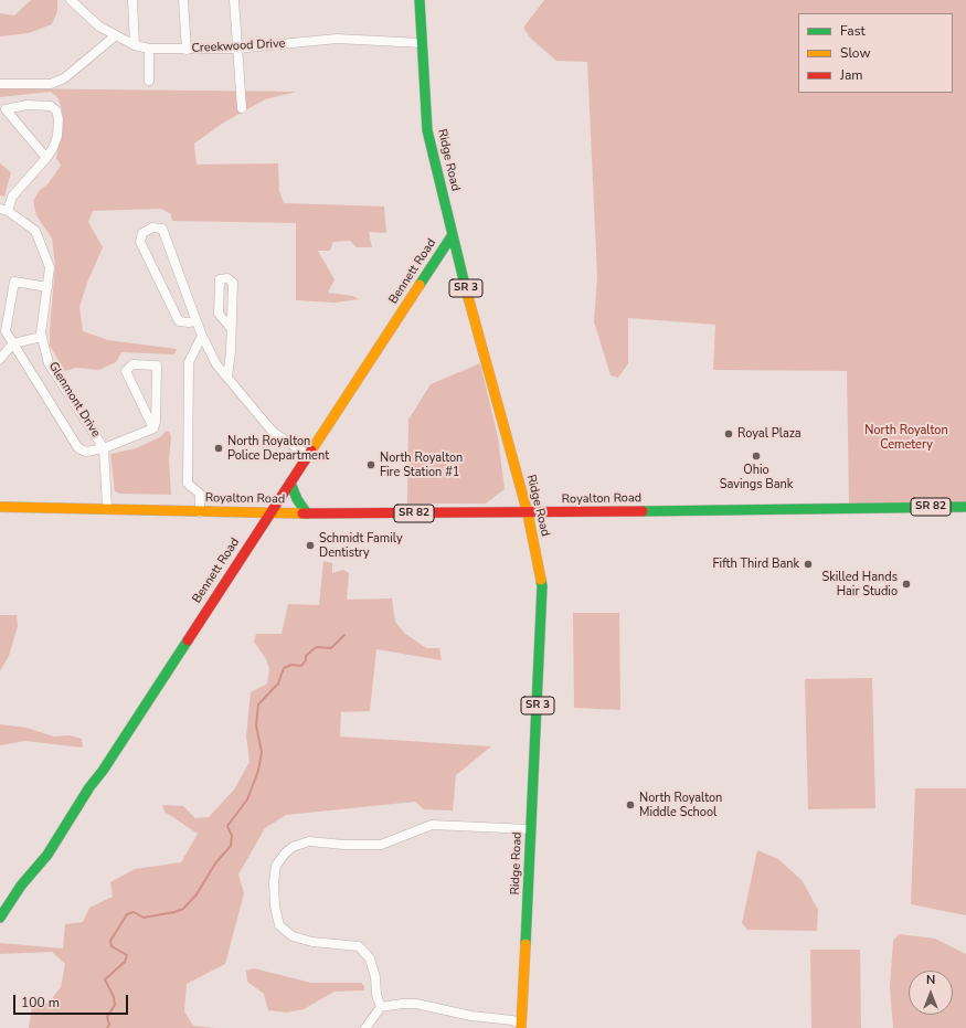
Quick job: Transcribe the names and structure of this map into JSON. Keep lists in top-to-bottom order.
{
  "streets": {
    "main road": [
      "Ridge Road",
      "Bennett Road",
      "SR 3",
      "Royalton Road",
      "SR 82"
    ],
    "street": ["Creekwood Drive", "Glenmont Drive"]
  },
  "crossings": [
    ["Creekwood Drive", "Ridge Road"],
    ["Ridge Road", "Bennett Road"],
    ["Ridge Road", "Royalton Road"],
    ["Bennett Road", "Royalton Road"],
    ["Glenmont Drive", "Royalton Road"]
  ],
  "parks": ["North Royalton Cemetery"],
  "places": [
    "Royal Plaza",
    "North Royalton Police Department",
    "Ohio Savings Bank",
    "North Royalton Fire Station #1",
    "Schmidt Family Dentistry",
    "Fifth Third Bank",
    "Skilled Hands Hair Studio",
    "North Royalton Middle School"
  ],
  "legend": ["Fast", "Slow", "Jam"],
  "scale_bar": "100 m",
  "north": "top"
}
